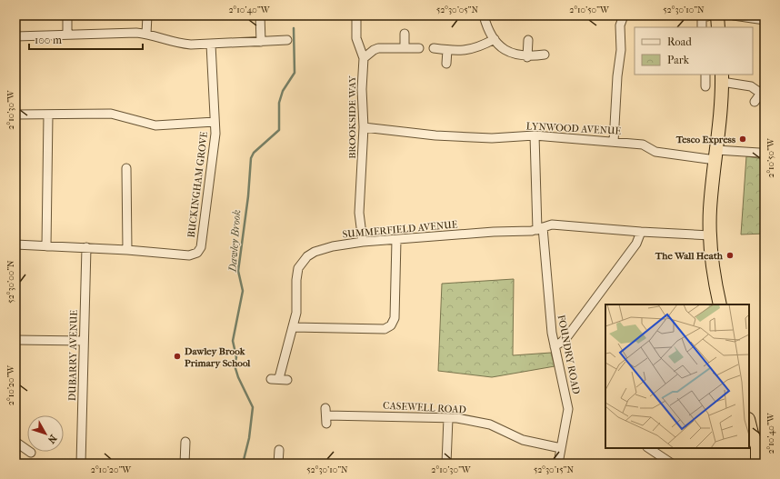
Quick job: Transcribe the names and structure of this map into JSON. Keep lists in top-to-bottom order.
{
  "streets": {
    "street": [
      "BROOKSIDE WAY",
      "LYNWOOD AVENUE",
      "BUCKINGHAM GROVE",
      "SUMMERFIELD AVENUE",
      "FOUNDRY ROAD",
      "DUBARRY AVENUE",
      "CASEWELL ROAD"
    ]
  },
  "crossings": [
    ["BROOKSIDE WAY", "LYNWOOD AVENUE"],
    ["BROOKSIDE WAY", "SUMMERFIELD AVENUE"],
    ["LYNWOOD AVENUE", "FOUNDRY ROAD"],
    ["BUCKINGHAM GROVE", "DUBARRY AVENUE"],
    ["SUMMERFIELD AVENUE", "FOUNDRY ROAD"],
    ["FOUNDRY ROAD", "CASEWELL ROAD"]
  ],
  "water": ["Dawley Brook"],
  "places": ["Tesco Express", "The Wall Heath", "Dawley Brook Primary School"],
  "legend": ["Road", "Park"],
  "scale_bar": "100 m",
  "north": "bottom right",
  "coordinates": [
    "2°10'40\"W",
    "52°30'05\"N",
    "2°10'50\"W",
    "52°30'10\"N",
    "2°10'30\"W",
    "52°30'00\"N",
    "2°10'20\"W",
    "52°30'15\"N"
  ]
}
